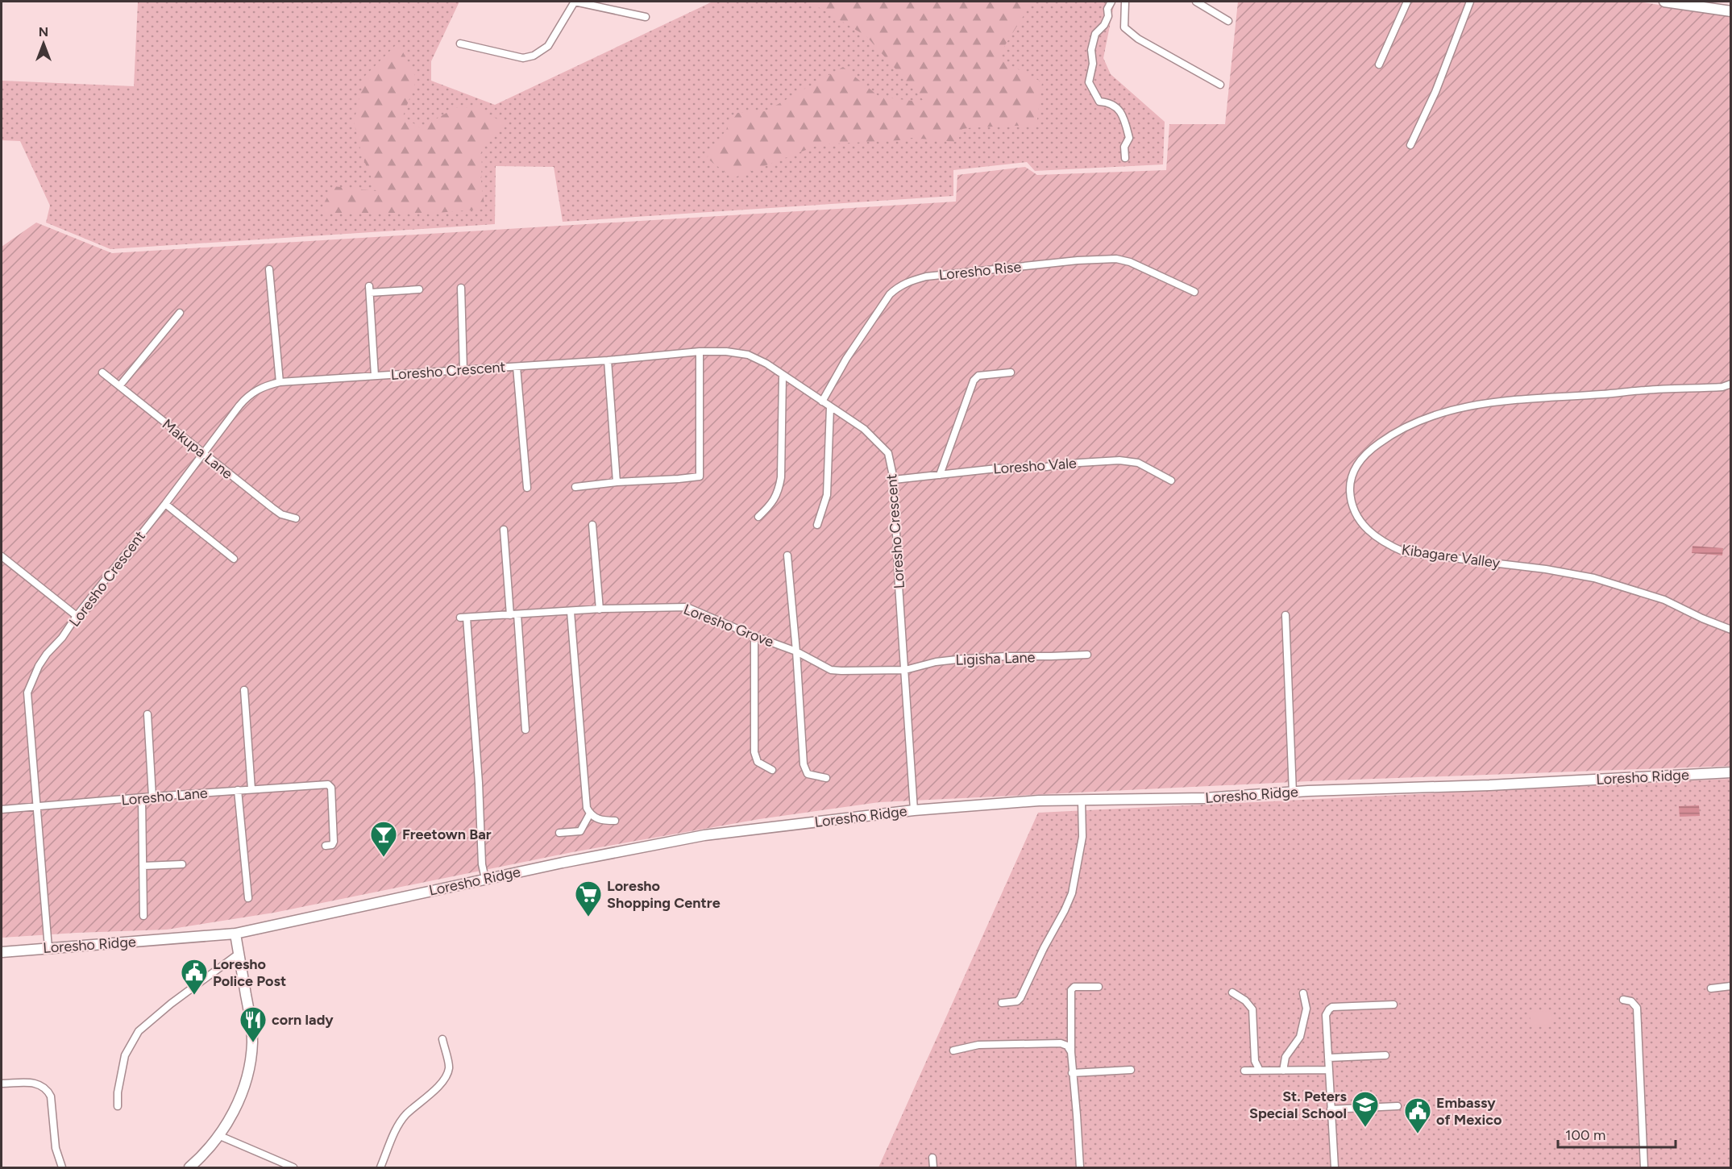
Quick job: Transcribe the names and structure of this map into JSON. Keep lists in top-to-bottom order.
{
  "streets": {
    "main road": ["Loresho Ridge"],
    "street": [
      "Loresho Rise",
      "Loresho Crescent",
      "Makupa Lane",
      "Loresho Vale",
      "Kibagare Valley",
      "Loresho Grove",
      "Ligisha Lane",
      "Loresho Lane"
    ]
  },
  "crossings": [
    ["Loresho Rise", "Loresho Crescent"],
    ["Loresho Crescent", "Makupa Lane"],
    ["Loresho Crescent", "Loresho Vale"],
    ["Loresho Crescent", "Loresho Grove"],
    ["Loresho Crescent", "Ligisha Lane"],
    ["Loresho Crescent", "Loresho Ridge"],
    ["Loresho Crescent", "Loresho Lane"],
    ["Loresho Grove", "Ligisha Lane"],
    ["Loresho Grove", "Loresho Ridge"]
  ],
  "places": {
    "bar": ["Freetown Bar"],
    "supermarket": ["Loresho Shopping Centre"],
    "public building": ["Loresho Police Post", "Embassy of Mexico"],
    "restaurant": ["corn lady"],
    "school or university": ["St. Peters Special School"]
  },
  "scale_bar": "100 m",
  "north": "top"
}
